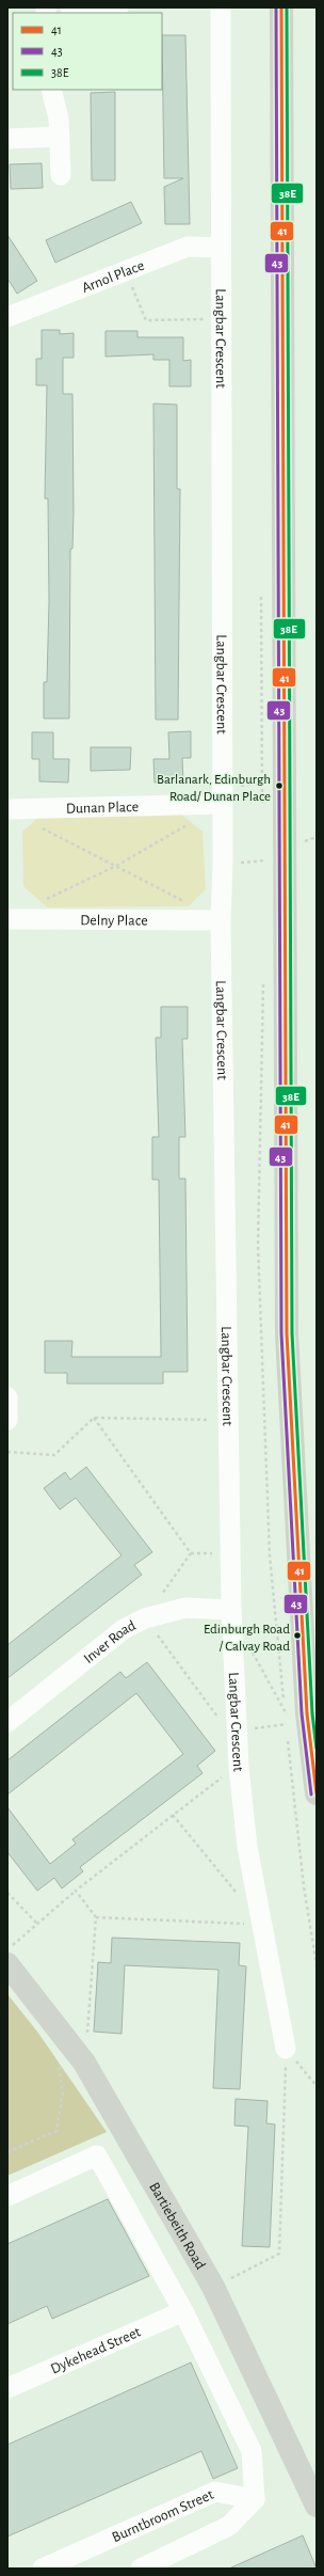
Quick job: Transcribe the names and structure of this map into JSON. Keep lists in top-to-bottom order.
{
  "streets": {
    "street": [
      "Arnol Place",
      "Langbar Crescent",
      "Dunan Place",
      "Delny Place",
      "Inver Road",
      "Bartiebeith Road",
      "Dykehead Street",
      "Burntbroom Street"
    ]
  },
  "crossings": [
    ["Arnol Place", "Langbar Crescent"],
    ["Langbar Crescent", "Dunan Place"],
    ["Langbar Crescent", "Delny Place"],
    ["Langbar Crescent", "Inver Road"]
  ],
  "places": ["Barlanark, Edinburgh Road/ Dunan Place", "Edinburgh Road / Calvay Road"],
  "lines": ["transit line 41", "transit line 43", "transit line 38E"],
  "legend": ["41", "43", "38E"]
}
